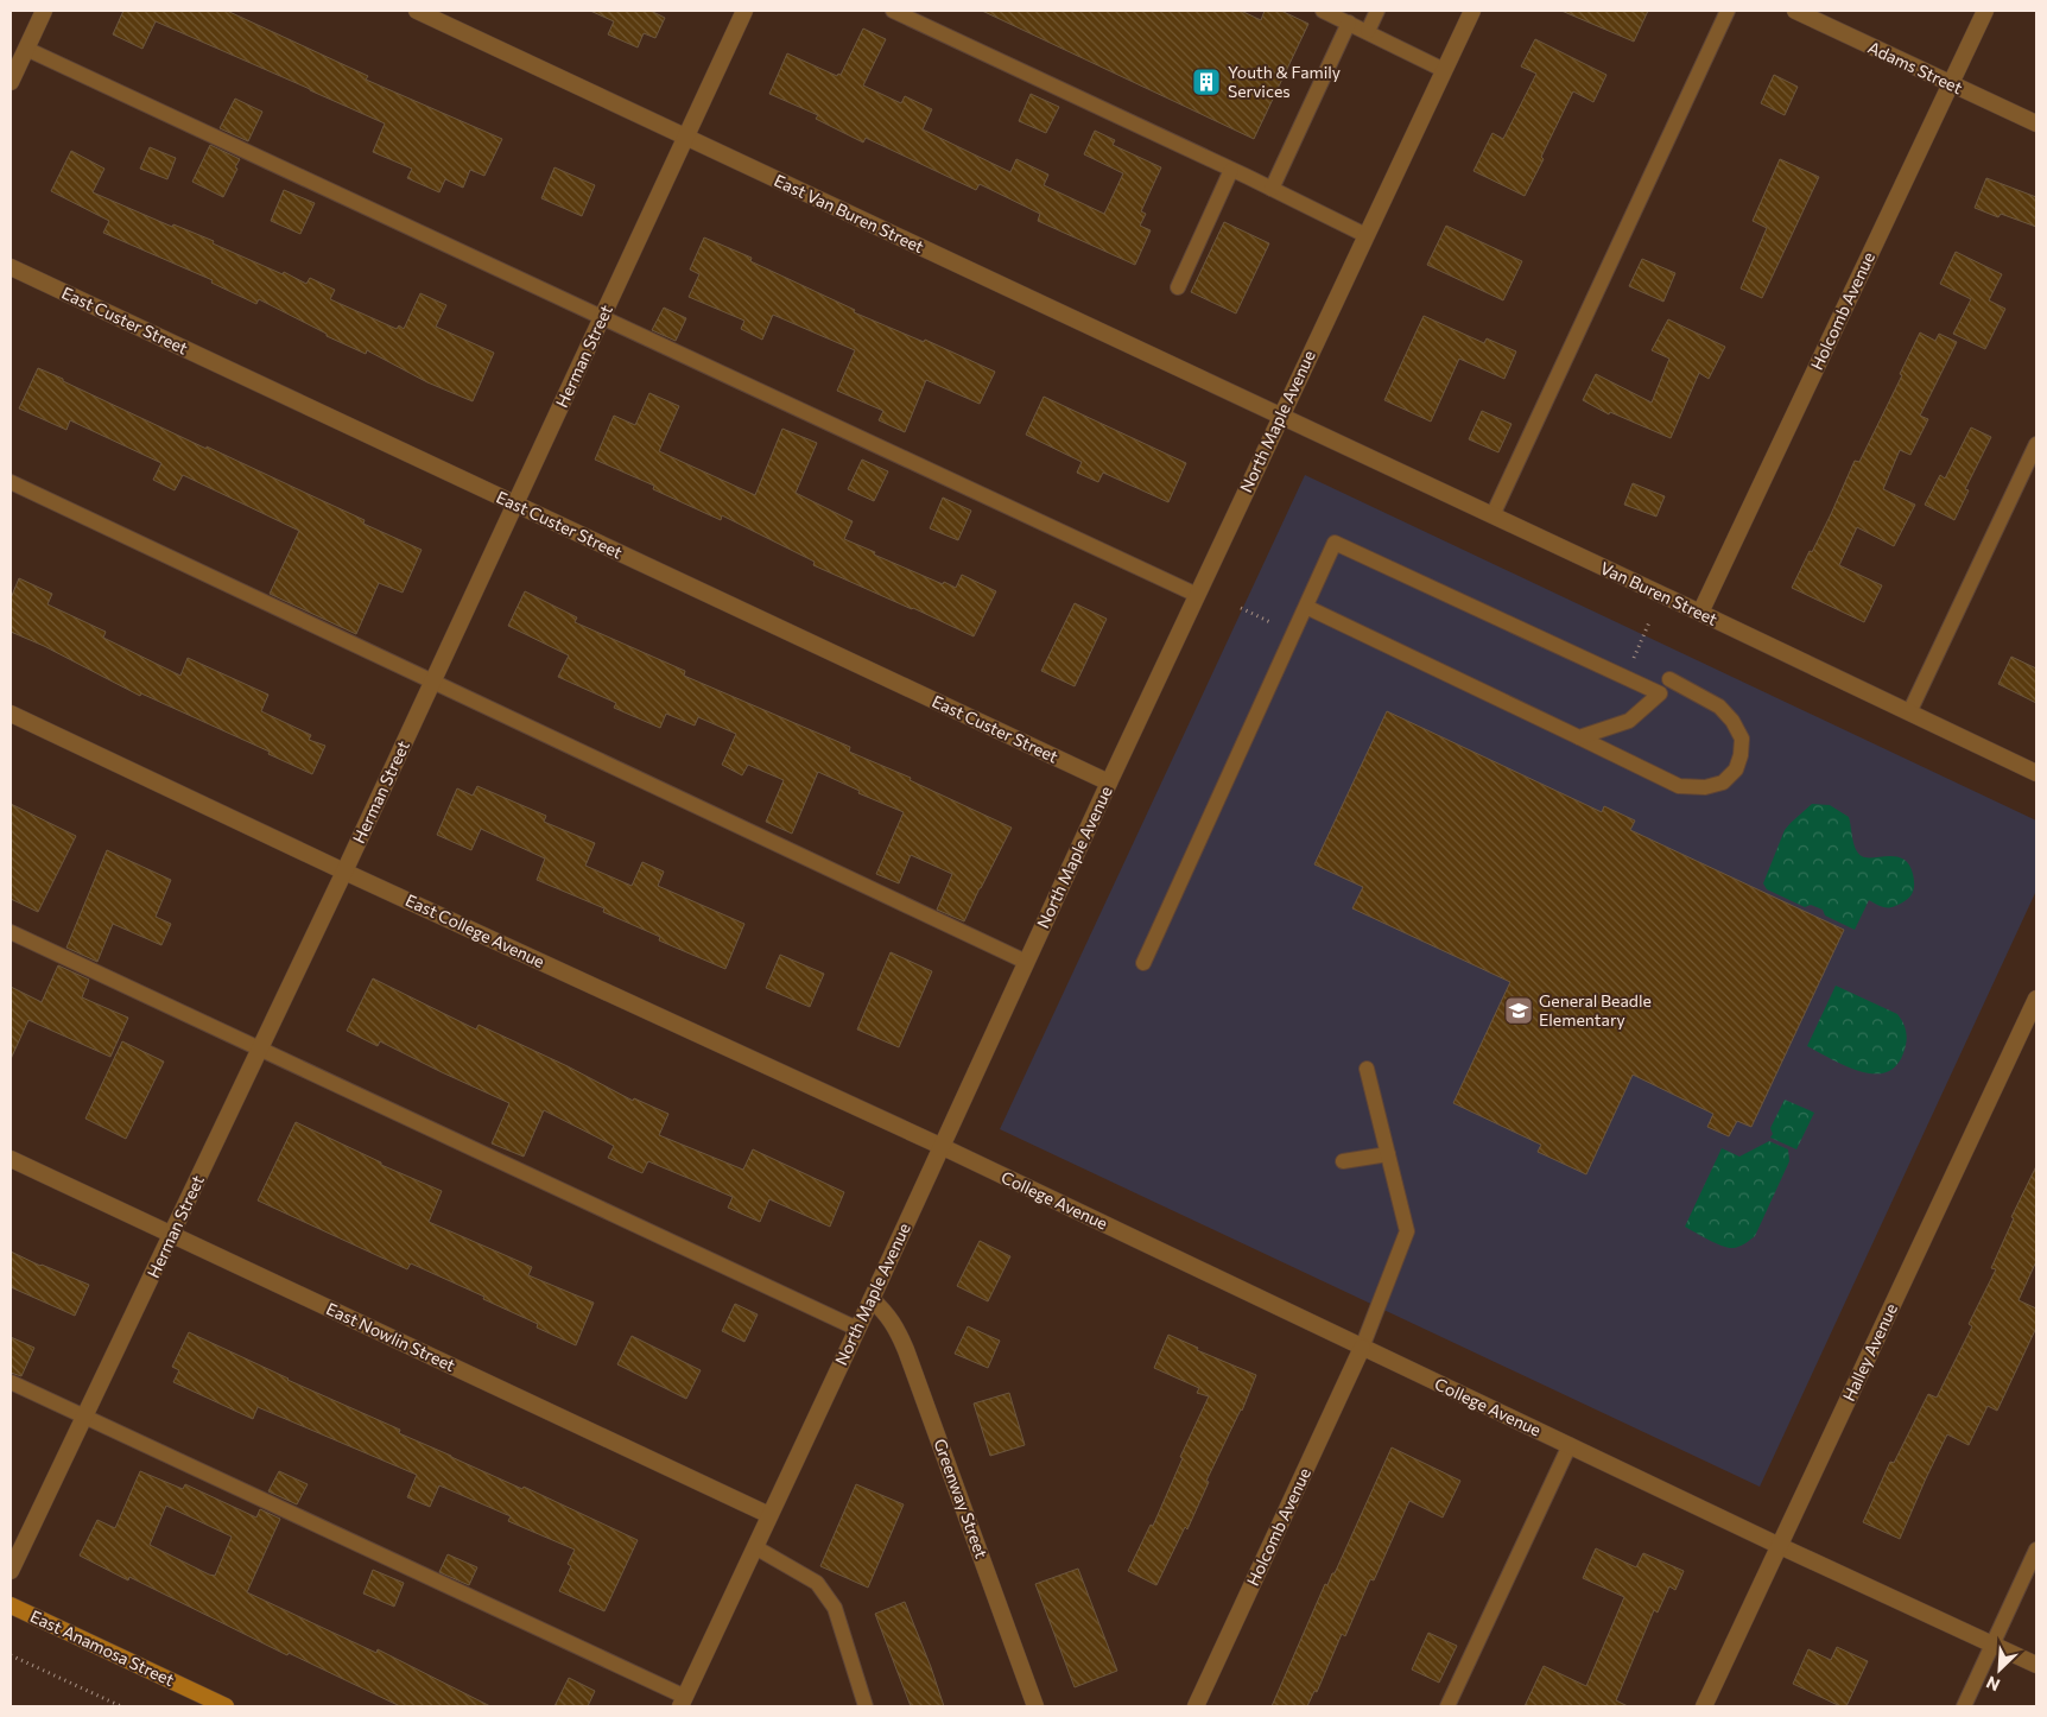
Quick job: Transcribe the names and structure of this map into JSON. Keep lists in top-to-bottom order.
{
  "streets": {
    "main road": ["East Anamosa Street"],
    "street": [
      "Adams Street",
      "East Van Buren Street",
      "Holcomb Avenue",
      "East Custer Street",
      "Herman Street",
      "North Maple Avenue",
      "Van Buren Street",
      "East College Avenue",
      "College Avenue",
      "East Nowlin Street",
      "Halley Avenue",
      "Greenway Street"
    ]
  },
  "crossings": [
    ["Adams Street", "Holcomb Avenue"],
    ["East Van Buren Street", "Herman Street"],
    ["East Van Buren Street", "North Maple Avenue"],
    ["East Van Buren Street", "Van Buren Street"],
    ["Holcomb Avenue", "Van Buren Street"],
    ["Holcomb Avenue", "College Avenue"],
    ["East Custer Street", "Herman Street"],
    ["East Custer Street", "North Maple Avenue"],
    ["Herman Street", "East College Avenue"],
    ["Herman Street", "East Nowlin Street"],
    ["North Maple Avenue", "Van Buren Street"],
    ["North Maple Avenue", "East College Avenue"],
    ["North Maple Avenue", "College Avenue"],
    ["North Maple Avenue", "East Nowlin Street"],
    ["North Maple Avenue", "Greenway Street"],
    ["East College Avenue", "College Avenue"],
    ["College Avenue", "Halley Avenue"]
  ],
  "places": {
    "building": ["Youth & Family Services"],
    "school or university": ["General Beadle Elementary"]
  },
  "north": "bottom left"
}
